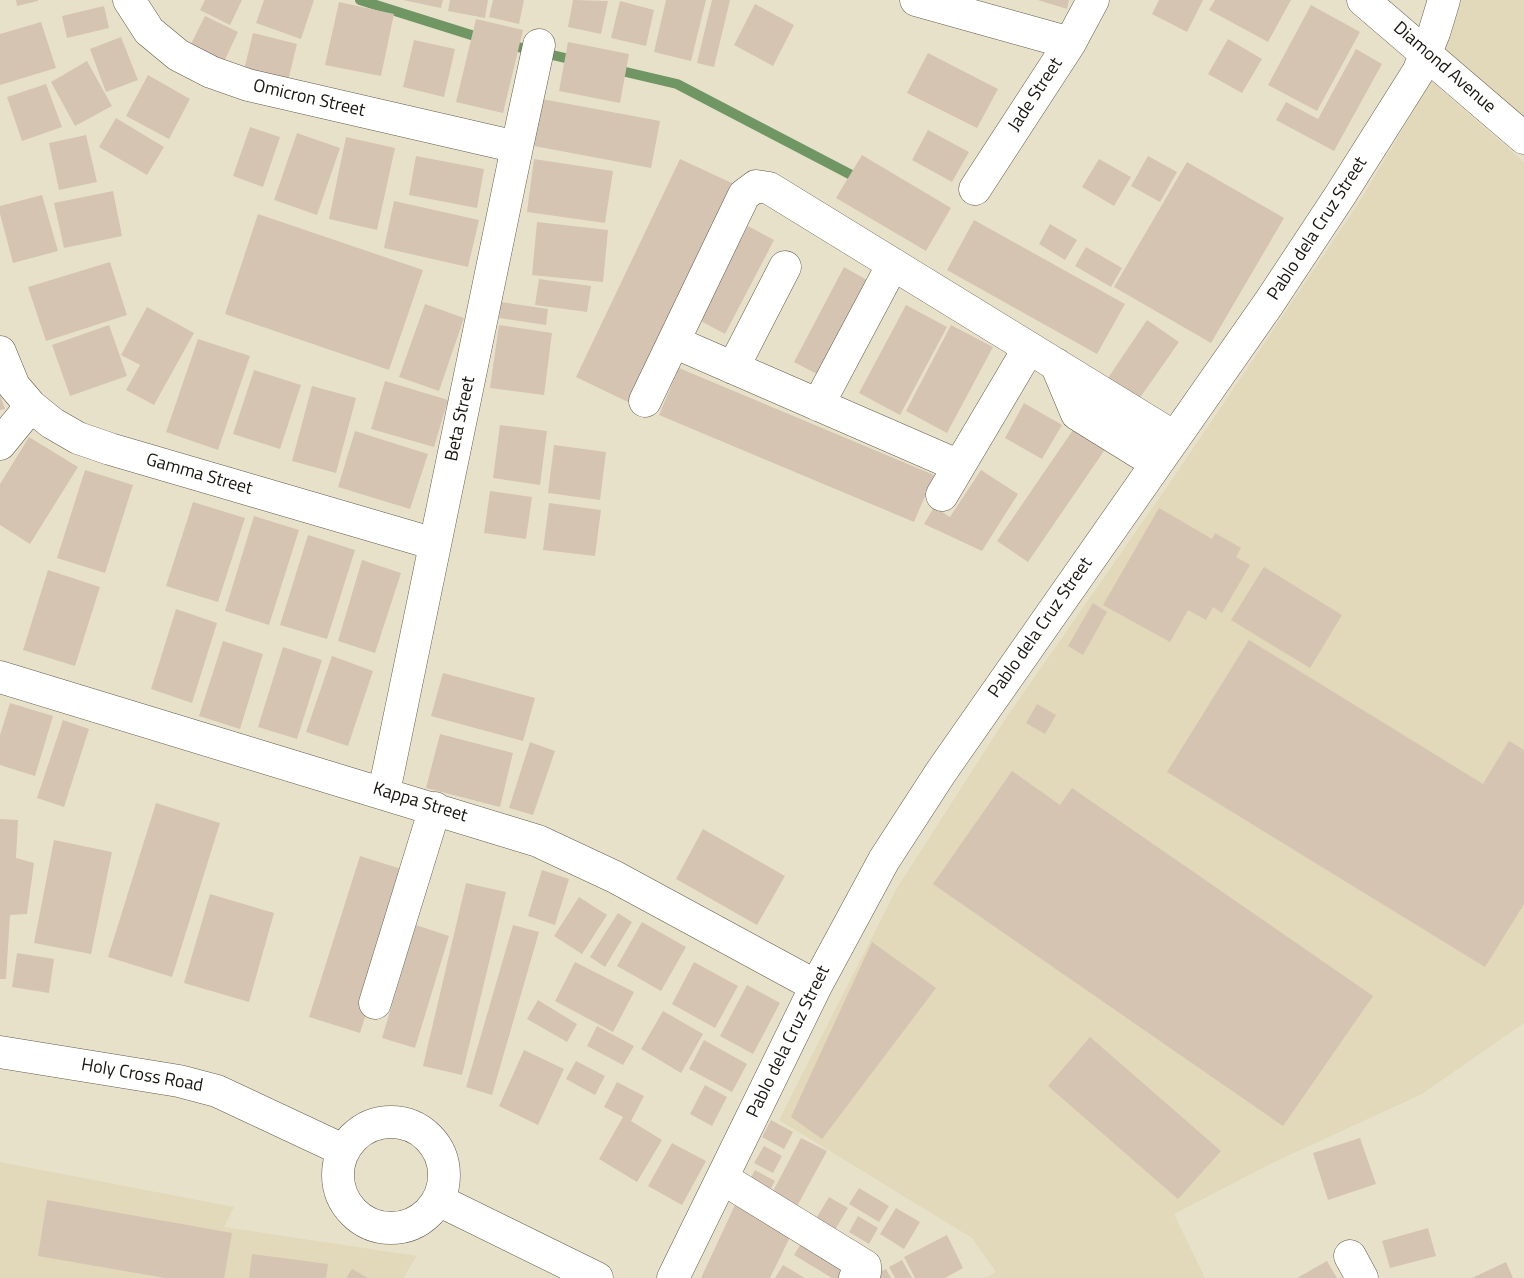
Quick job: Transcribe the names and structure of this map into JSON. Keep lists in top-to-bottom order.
{
  "streets": {
    "street": [
      "Diamond Avenue",
      "Jade Street",
      "Omicron Street",
      "Pablo dela Cruz Street",
      "Beta Street",
      "Gamma Street",
      "Kappa Street",
      "Holy Cross Road"
    ]
  },
  "crossings": [
    ["Diamond Avenue", "Pablo dela Cruz Street"],
    ["Omicron Street", "Beta Street"],
    ["Pablo dela Cruz Street", "Kappa Street"],
    ["Beta Street", "Gamma Street"],
    ["Beta Street", "Kappa Street"]
  ]
}
